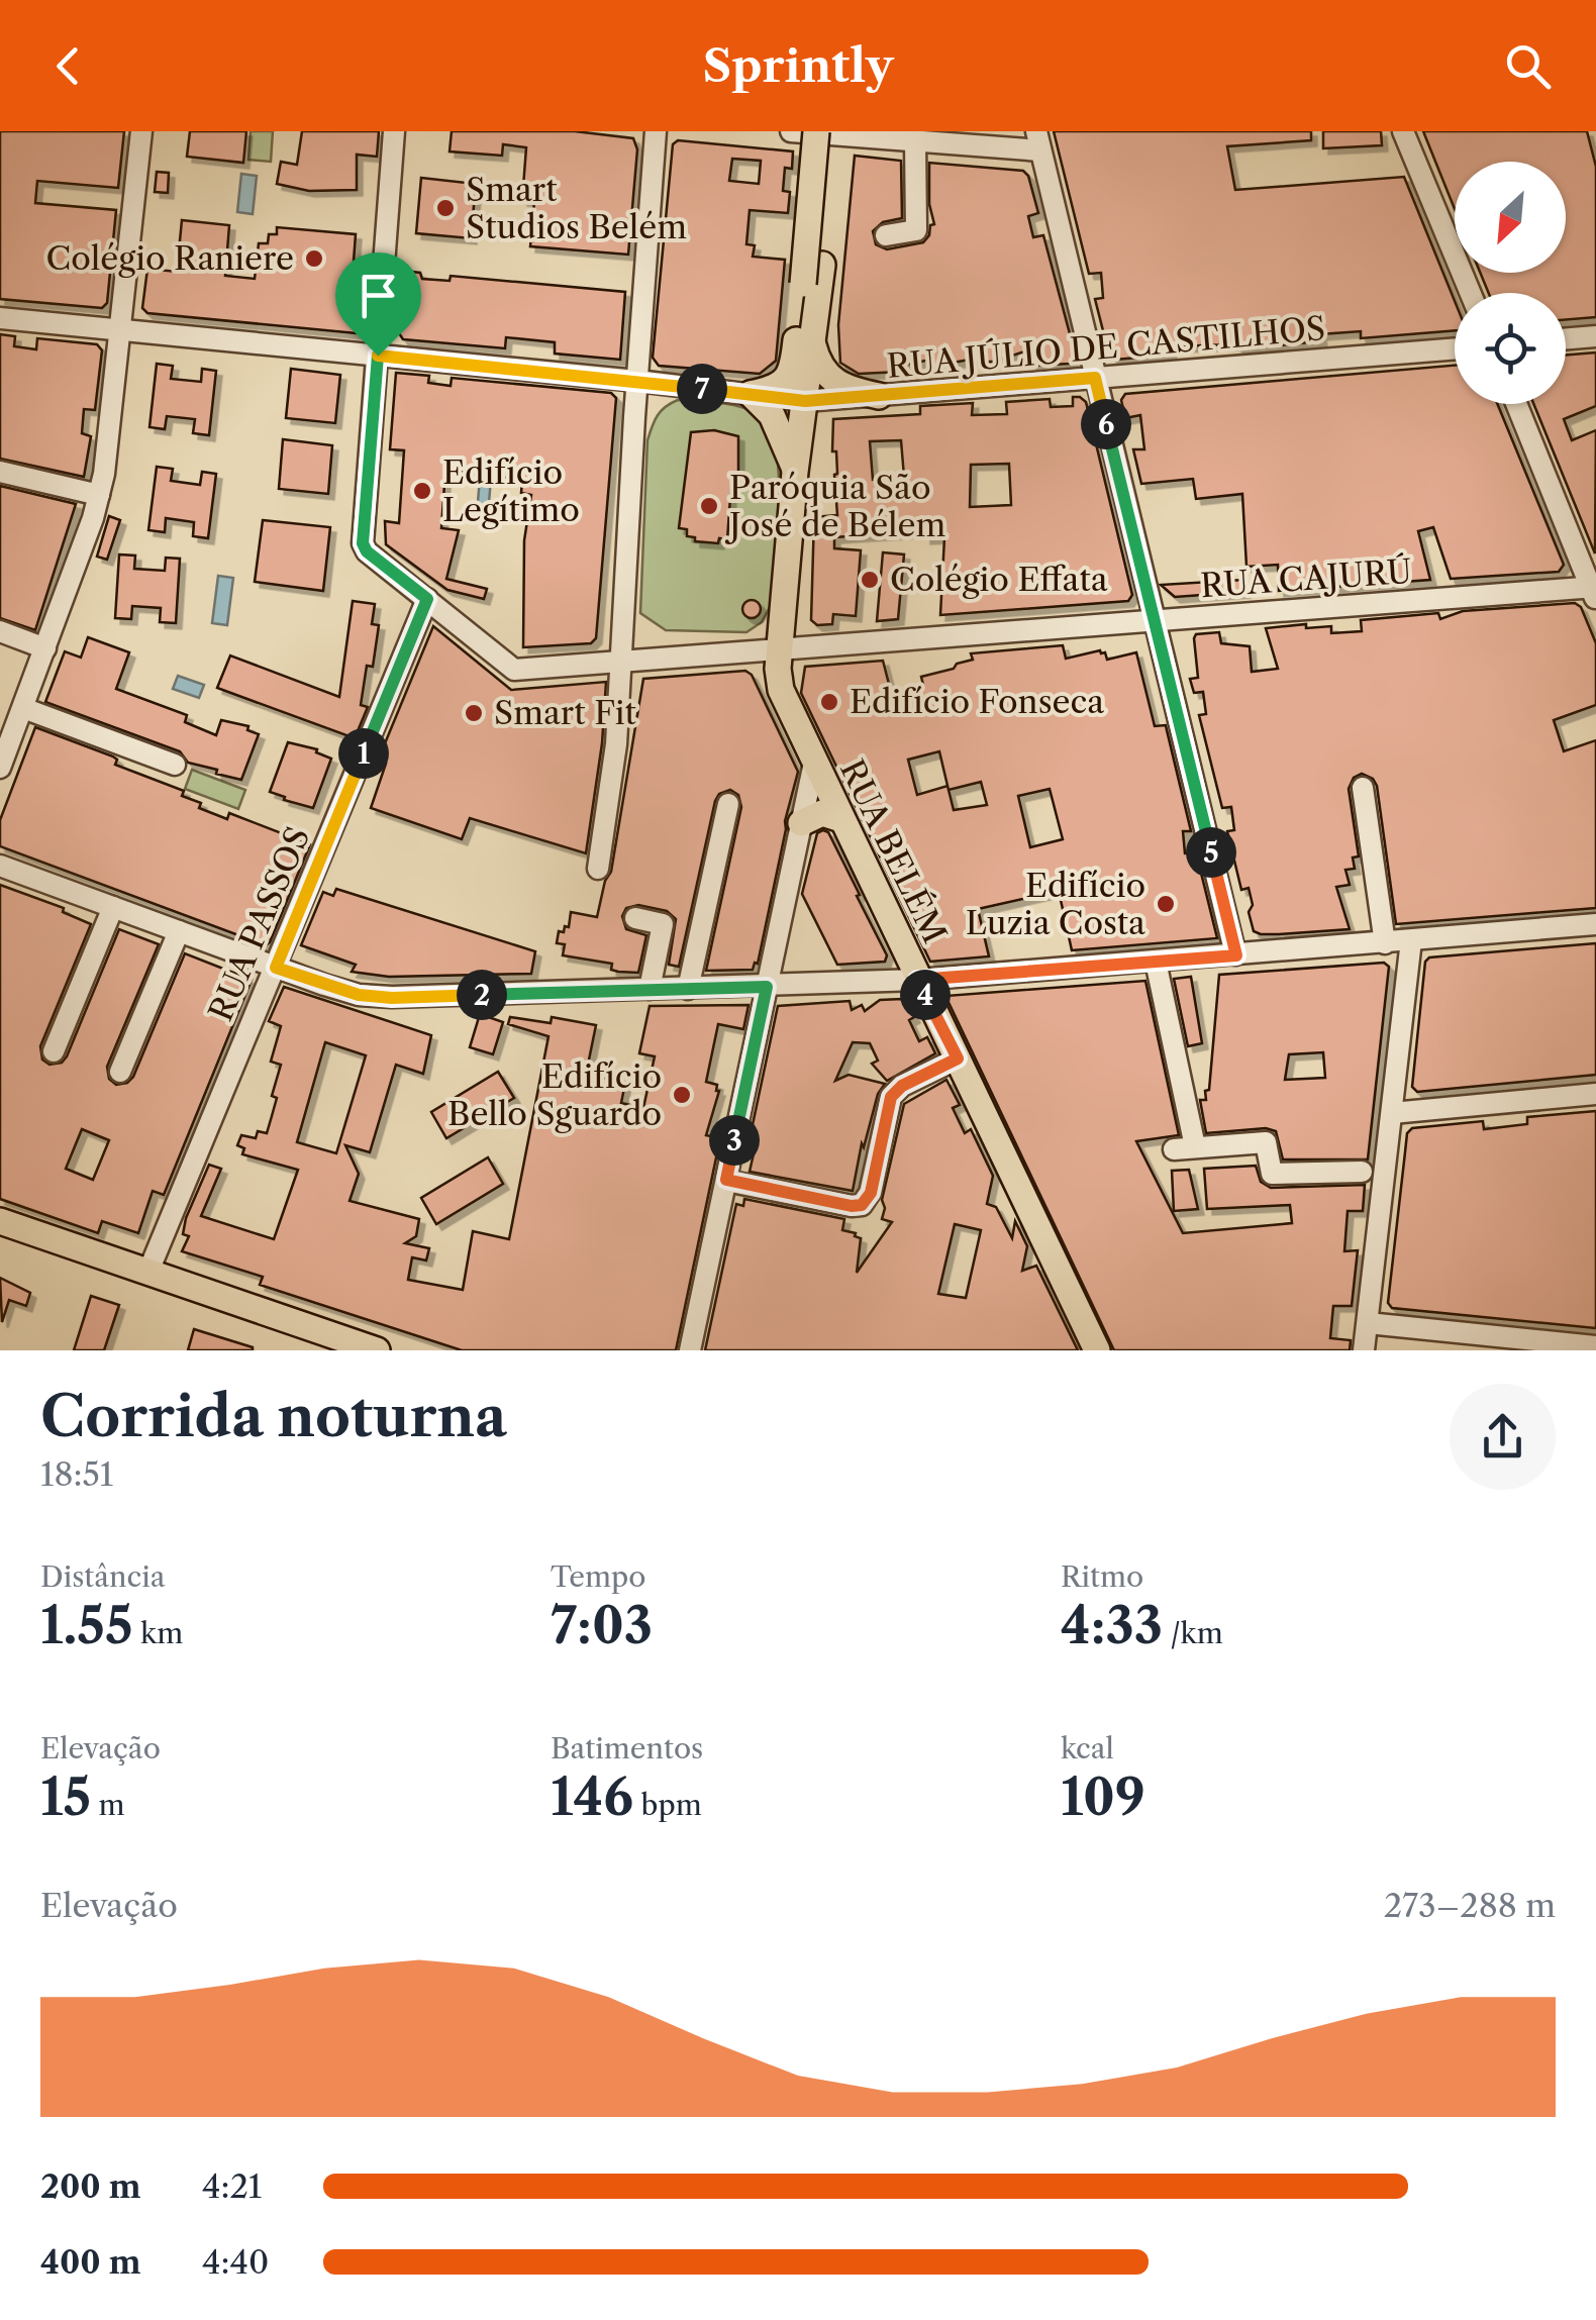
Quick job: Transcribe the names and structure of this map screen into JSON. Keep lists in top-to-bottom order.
{
  "streets": {
    "main road": ["RUA BELÉM"],
    "street": ["RUA JÚLIO DE CASTILHOS", "RUA CAJURÚ", "RUA PASSOS"]
  },
  "crossings": [
    ["RUA JÚLIO DE CASTILHOS", "RUA BELÉM"],
    ["RUA CAJURÚ", "RUA BELÉM"],
    ["RUA CAJURÚ", "RUA PASSOS"]
  ],
  "places": [
    "Smart Studios Belém",
    "Colégio Raniere",
    "Edifício Legítimo",
    "Paróquia São José de Bélem",
    "Colégio Effata",
    "Edifício Fonseca",
    "Smart Fit",
    "Edifício Luzia Costa",
    "Edifício Bello Sguardo"
  ],
  "north": "bottom left",
  "page": {
    "header": "Sprintly",
    "pins": [
      "7",
      "6",
      "1",
      "5",
      "2",
      "4",
      "3"
    ],
    "heading": ["Corrida noturna", "18:51"],
    "stats": [
      ["Distância", "1.55 km"],
      ["Tempo", "7:03"],
      ["Ritmo", "4:33 /km"],
      ["Elevação", "15 m"],
      ["Batimentos", "146 bpm"],
      ["kcal", "109"]
    ],
    "chart": ["Elevação", "273–288 m"],
    "list": [
      {
        "name": "200 m",
        "note": "4:21"
      },
      {
        "name": "400 m",
        "note": "4:40"
      }
    ]
  }
}
